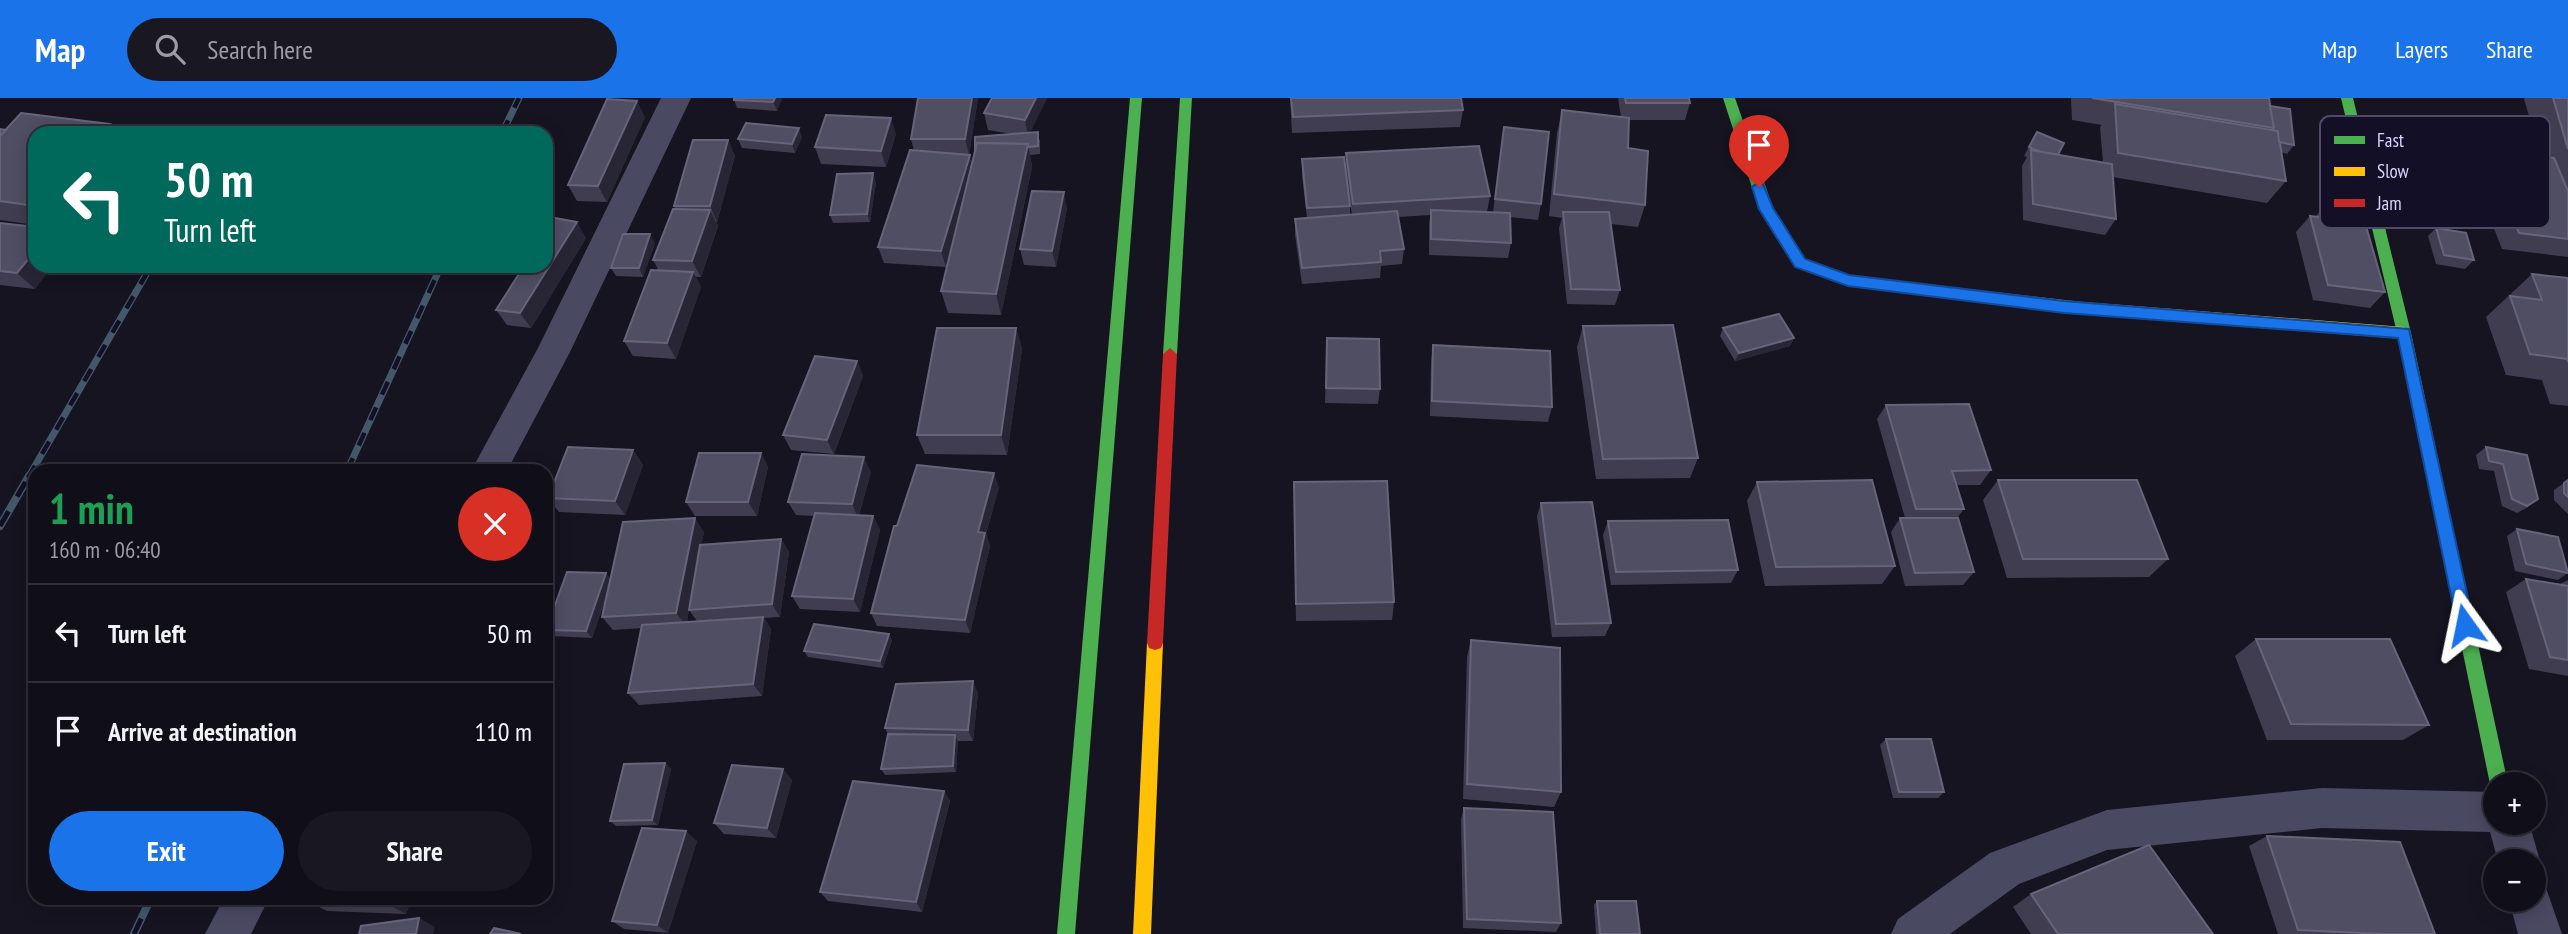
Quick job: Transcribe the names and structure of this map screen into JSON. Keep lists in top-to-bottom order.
{
  "legend": ["Fast", "Slow", "Jam"],
  "page": {
    "header": "Map",
    "search": "Search here",
    "nav": ["Map", "Layers", "Share"],
    "turn": ["50 m", "Turn left"],
    "heading": ["1 min", "160 m · 06:40"],
    "list": [
      {
        "name": "Turn left",
        "value": "50 m"
      },
      {
        "name": "Arrive at destination",
        "value": "110 m"
      }
    ],
    "map_buttons": ["+", "−"],
    "buttons": ["Exit", "Share"]
  }
}
